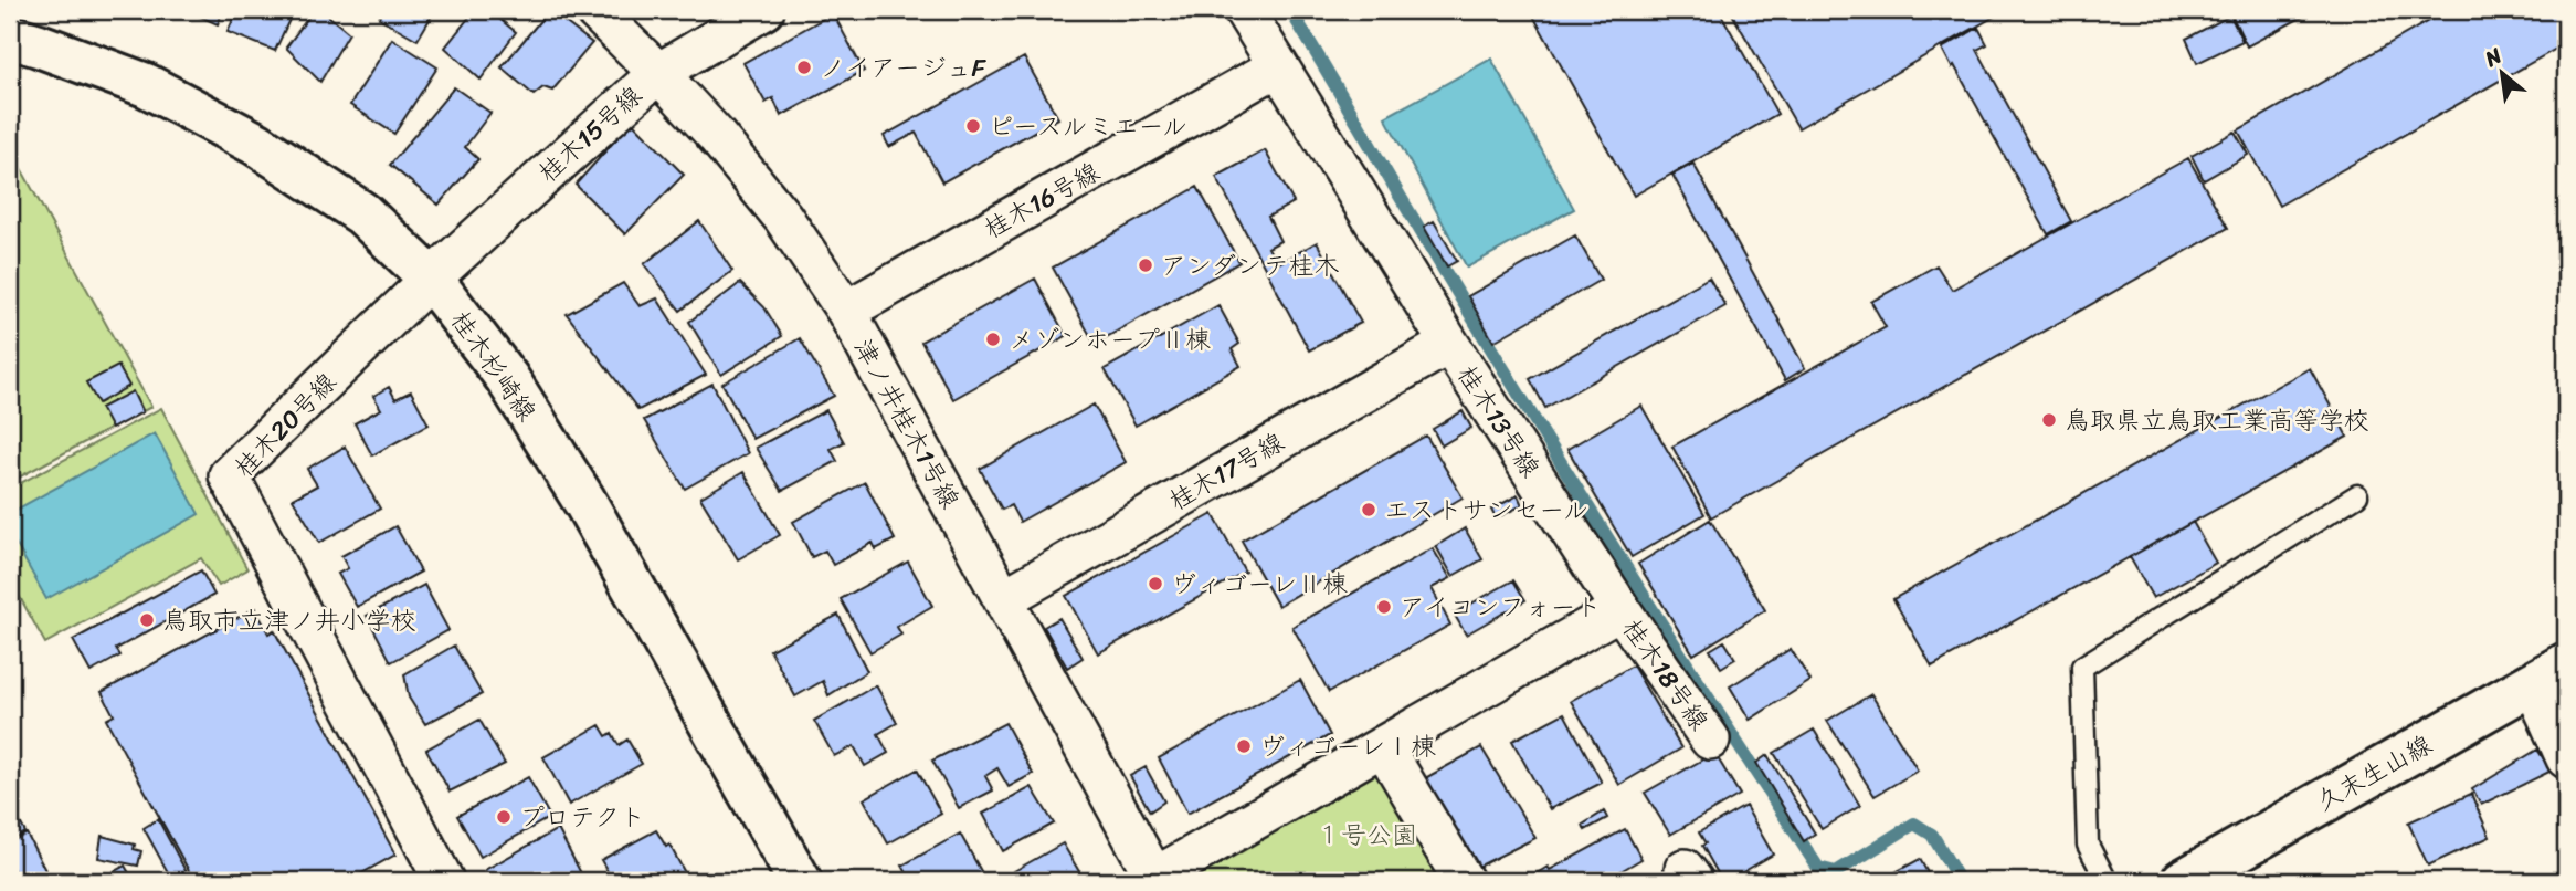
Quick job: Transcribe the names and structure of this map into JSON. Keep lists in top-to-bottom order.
{
  "streets": {
    "street": [
      "桂木15号線",
      "桂木16号線",
      "桂木杉崎線",
      "桂木13号線",
      "津ノ井桂木1号線",
      "桂木20号線",
      "桂木17号線",
      "桂木18号線",
      "久末生山線"
    ]
  },
  "crossings": [
    ["桂木15号線", "桂木杉崎線"],
    ["桂木15号線", "津ノ井桂木1号線"],
    ["桂木15号線", "桂木20号線"],
    ["桂木16号線", "桂木13号線"],
    ["桂木16号線", "津ノ井桂木1号線"],
    ["桂木杉崎線", "桂木20号線"],
    ["桂木13号線", "桂木17号線"],
    ["桂木13号線", "桂木18号線"],
    ["津ノ井桂木1号線", "桂木17号線"]
  ],
  "parks": ["１号公園"],
  "places": [
    "ノイアージュF",
    "ピースルミエール",
    "アンダンテ桂木",
    "メゾンホープⅡ棟",
    "鳥取県立鳥取工業高等学校",
    "エストサンセール",
    "ヴィゴーレⅡ棟",
    "アイコンフォート",
    "鳥取市立津ノ井小学校",
    "ヴィゴーレⅠ棟",
    "プロテクト"
  ],
  "north": "top left"
}
